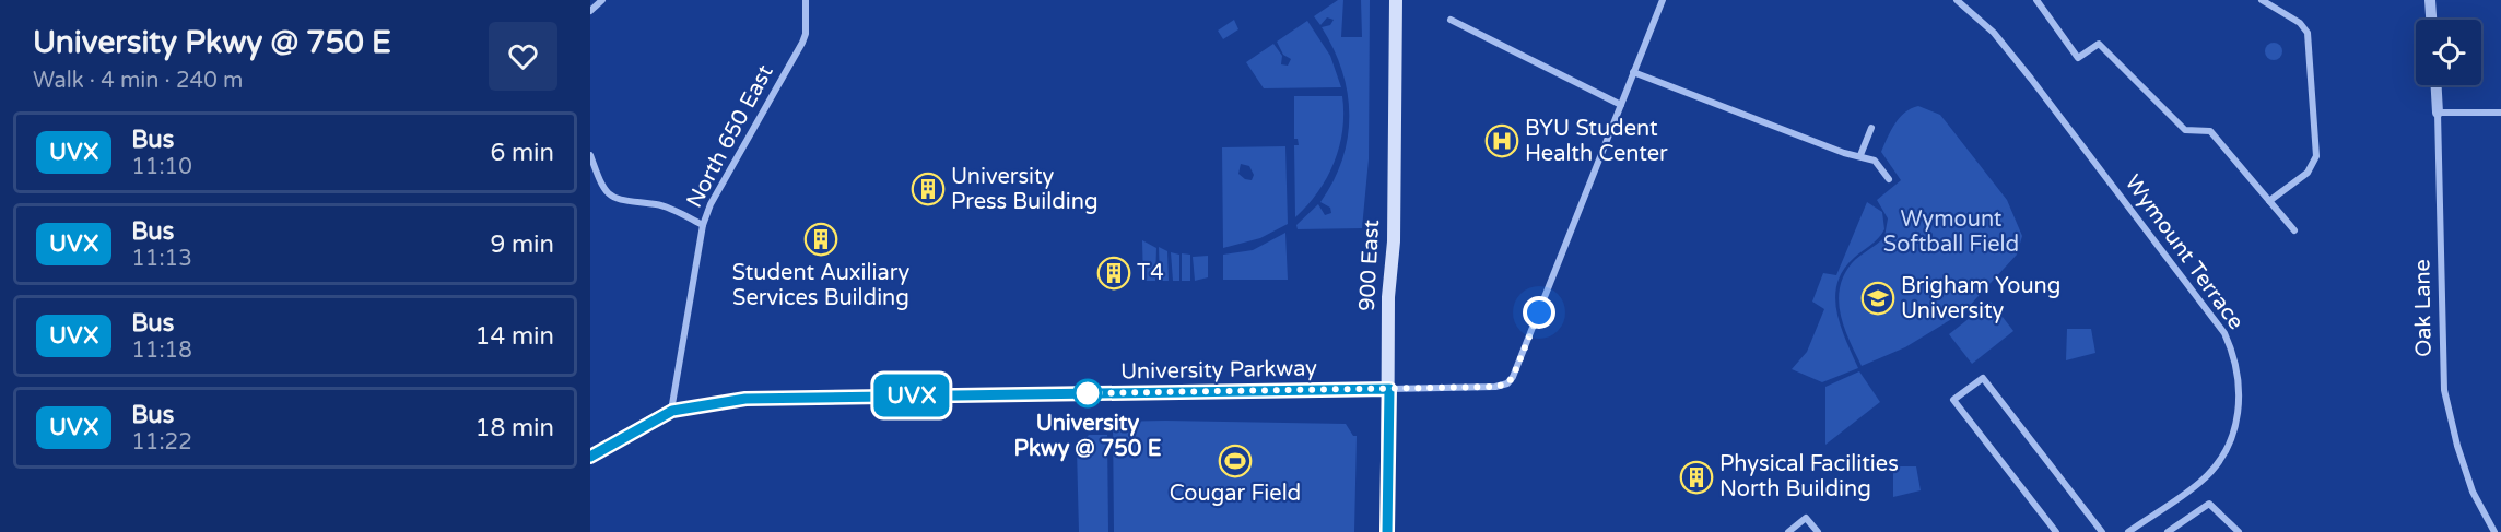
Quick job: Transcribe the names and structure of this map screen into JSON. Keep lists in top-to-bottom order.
{
  "streets": {
    "main road": ["900 East", "University Parkway"],
    "street": ["North 650 East", "Wymount Terrace", "Oak Lane"]
  },
  "crossings": [
    ["North 650 East", "University Parkway"],
    ["900 East", "University Parkway"]
  ],
  "parks": ["Wymount Softball Field"],
  "places": {
    "hospital": ["BYU Student Health Center"],
    "building": [
      "University Press Building",
      "Student Auxiliary Services Building",
      "T4",
      "Physical Facilities North Building"
    ],
    "school or university": ["Brigham Young University"],
    "other": ["University Pkwy @ 750 E"],
    "sports": ["Cougar Field"]
  },
  "lines": ["bus line UVX"],
  "page": {
    "heading": ["University Pkwy @ 750 E", "Walk · 4 min · 240 m"],
    "on_map": "UVX",
    "list": [
      {
        "mark": "UVX",
        "name": "Bus",
        "note": "11:10",
        "value": "6 min"
      },
      {
        "mark": "UVX",
        "name": "Bus",
        "note": "11:13",
        "value": "9 min"
      },
      {
        "mark": "UVX",
        "name": "Bus",
        "note": "11:18",
        "value": "14 min"
      },
      {
        "mark": "UVX",
        "name": "Bus",
        "note": "11:22",
        "value": "18 min"
      }
    ]
  }
}
